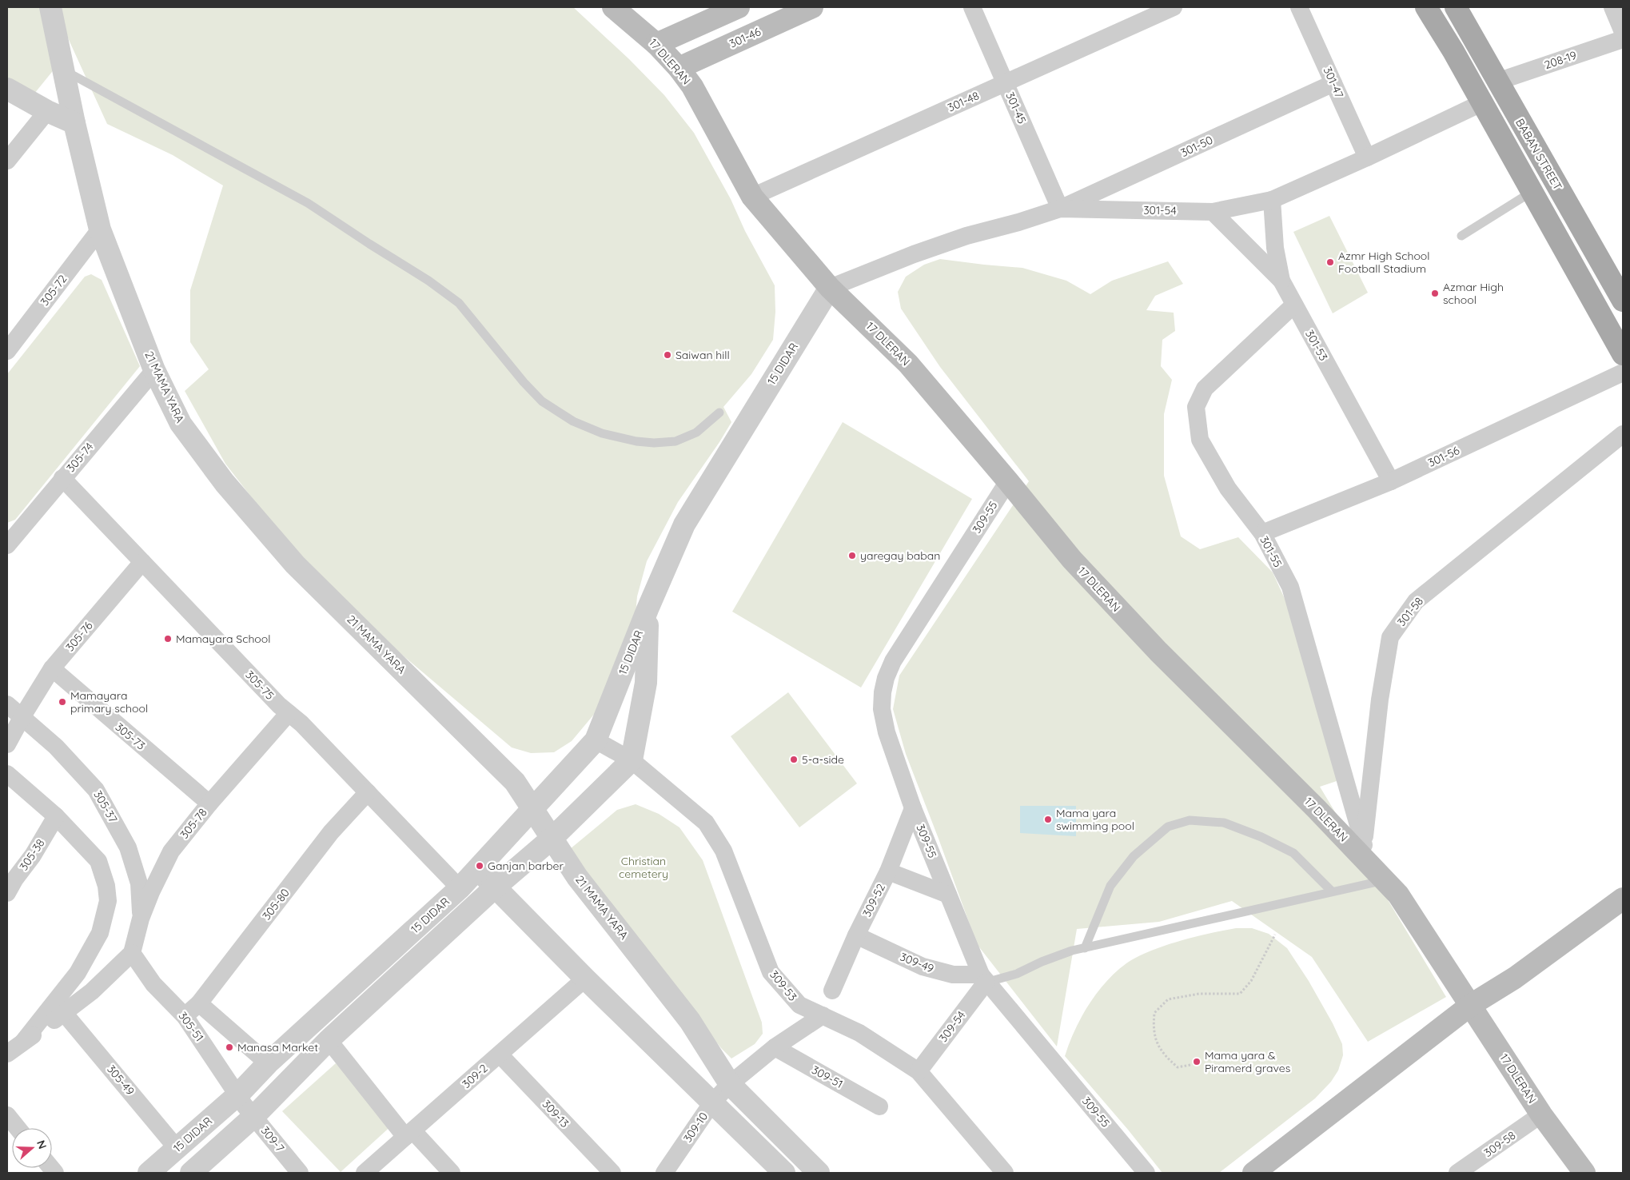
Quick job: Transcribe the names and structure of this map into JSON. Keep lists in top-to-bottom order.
{
  "streets": {
    "main road": ["301-46", "17 DLERAN", "BABAN STREET"],
    "street": [
      "208-19",
      "301-47",
      "301-48",
      "301-45",
      "301-50",
      "301-54",
      "305-72",
      "301-53",
      "15 DIDAR",
      "21 MAMA YARA",
      "301-56",
      "305-74",
      "309-55",
      "301-55",
      "301-58",
      "305-76",
      "305-75",
      "305-73",
      "305-37",
      "305-78",
      "305-38",
      "309-52",
      "305-80",
      "309-49",
      "309-53",
      "305-51",
      "309-54",
      "309-2",
      "309-51",
      "305-49",
      "309-13",
      "309-10",
      "309-7",
      "309-58"
    ]
  },
  "crossings": [
    ["301-46", "17 DLERAN"],
    ["208-19", "BABAN STREET"],
    ["17 DLERAN", "301-48"],
    ["17 DLERAN", "301-54"],
    ["17 DLERAN", "15 DIDAR"],
    ["17 DLERAN", "309-55"],
    ["17 DLERAN", "301-55"],
    ["17 DLERAN", "301-58"],
    ["17 DLERAN", "309-58"],
    ["301-47", "301-50"],
    ["301-47", "301-54"],
    ["301-48", "301-45"],
    ["301-45", "301-50"],
    ["301-45", "301-54"],
    ["301-50", "301-54"],
    ["301-54", "301-53"],
    ["301-54", "15 DIDAR"],
    ["305-72", "21 MAMA YARA"],
    ["301-53", "301-56"],
    ["301-53", "301-55"],
    ["15 DIDAR", "21 MAMA YARA"],
    ["15 DIDAR", "305-75"],
    ["15 DIDAR", "309-53"],
    ["15 DIDAR", "305-51"],
    ["15 DIDAR", "305-49"],
    ["15 DIDAR", "309-7"],
    ["21 MAMA YARA", "305-74"],
    ["21 MAMA YARA", "309-10"],
    ["301-56", "301-55"],
    ["305-74", "305-75"],
    ["309-55", "309-52"],
    ["309-55", "309-49"],
    ["309-55", "309-54"],
    ["301-55", "301-58"],
    ["305-76", "305-75"],
    ["305-76", "305-73"],
    ["305-76", "305-37"],
    ["305-75", "305-78"],
    ["305-75", "305-80"],
    ["305-73", "305-78"],
    ["305-37", "305-78"],
    ["305-78", "305-51"],
    ["309-52", "309-49"],
    ["305-80", "305-51"],
    ["309-49", "309-54"],
    ["309-53", "309-54"],
    ["305-51", "309-7"],
    ["309-2", "309-13"]
  ],
  "parks": ["Christian cemetery"],
  "places": [
    "Azmr High School Football Stadium",
    "Azmar High school",
    "Saiwan hill",
    "yaregay baban",
    "Mamayara School",
    "Mamayara primary school",
    "5-a-side",
    "Mama yara swimming pool",
    "Ganjan barber",
    "Manasa Market",
    "Mama yara & Piramerd graves"
  ],
  "north": "right"
}
